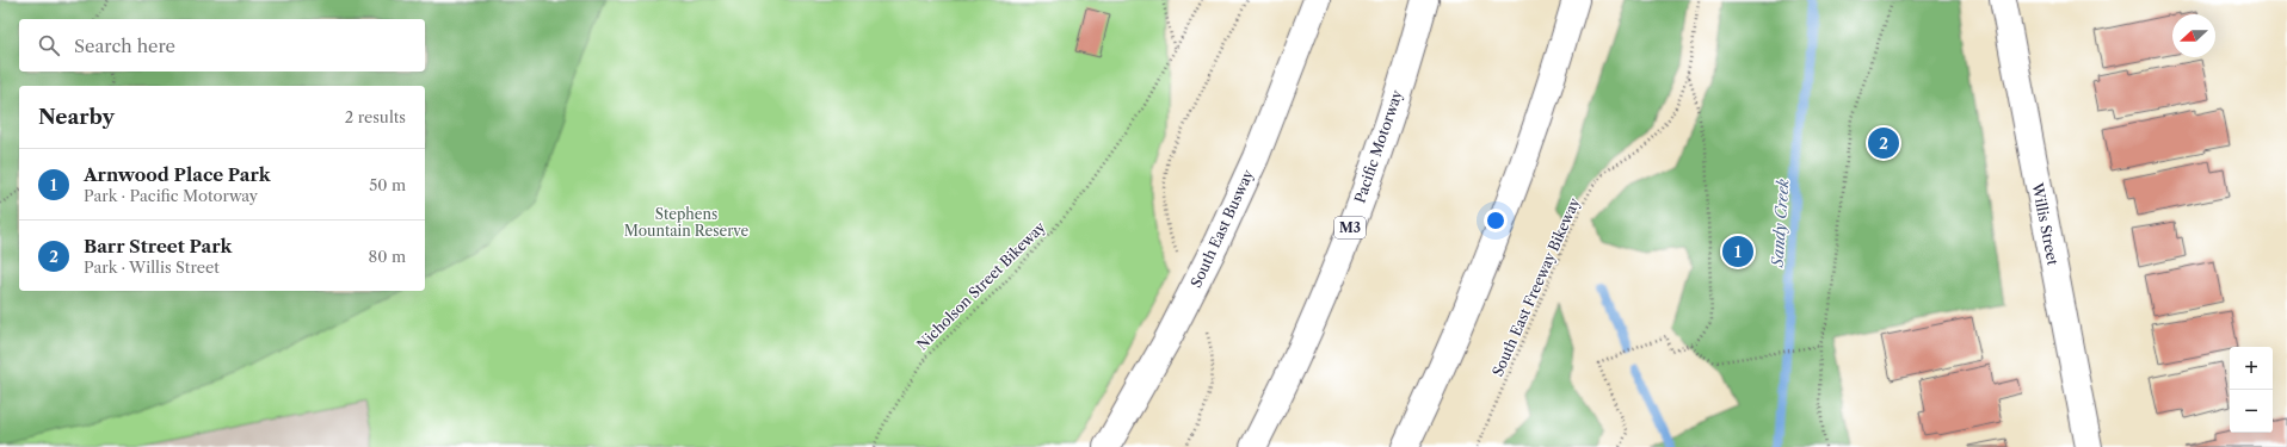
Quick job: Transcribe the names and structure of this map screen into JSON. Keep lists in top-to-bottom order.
{
  "streets": {
    "main road": [
      "Pacific Motorway",
      "Willis Street",
      "M3",
      "South East Busway"
    ],
    "path": ["Nicholson Street Bikeway", "South East Freeway Bikeway"]
  },
  "water": ["Sandy Creek"],
  "parks": ["Stephens Mountain Reserve"],
  "north": "left",
  "page": {
    "search": "Search here",
    "heading": ["Nearby", "2 results"],
    "pins": ["2", "1"],
    "list": [
      {
        "mark": "1",
        "name": "Arnwood Place Park",
        "note": "Park · Pacific Motorway",
        "value": "50 m"
      },
      {
        "mark": "2",
        "name": "Barr Street Park",
        "note": "Park · Willis Street",
        "value": "80 m"
      }
    ],
    "map_buttons": ["+", "−"]
  }
}
